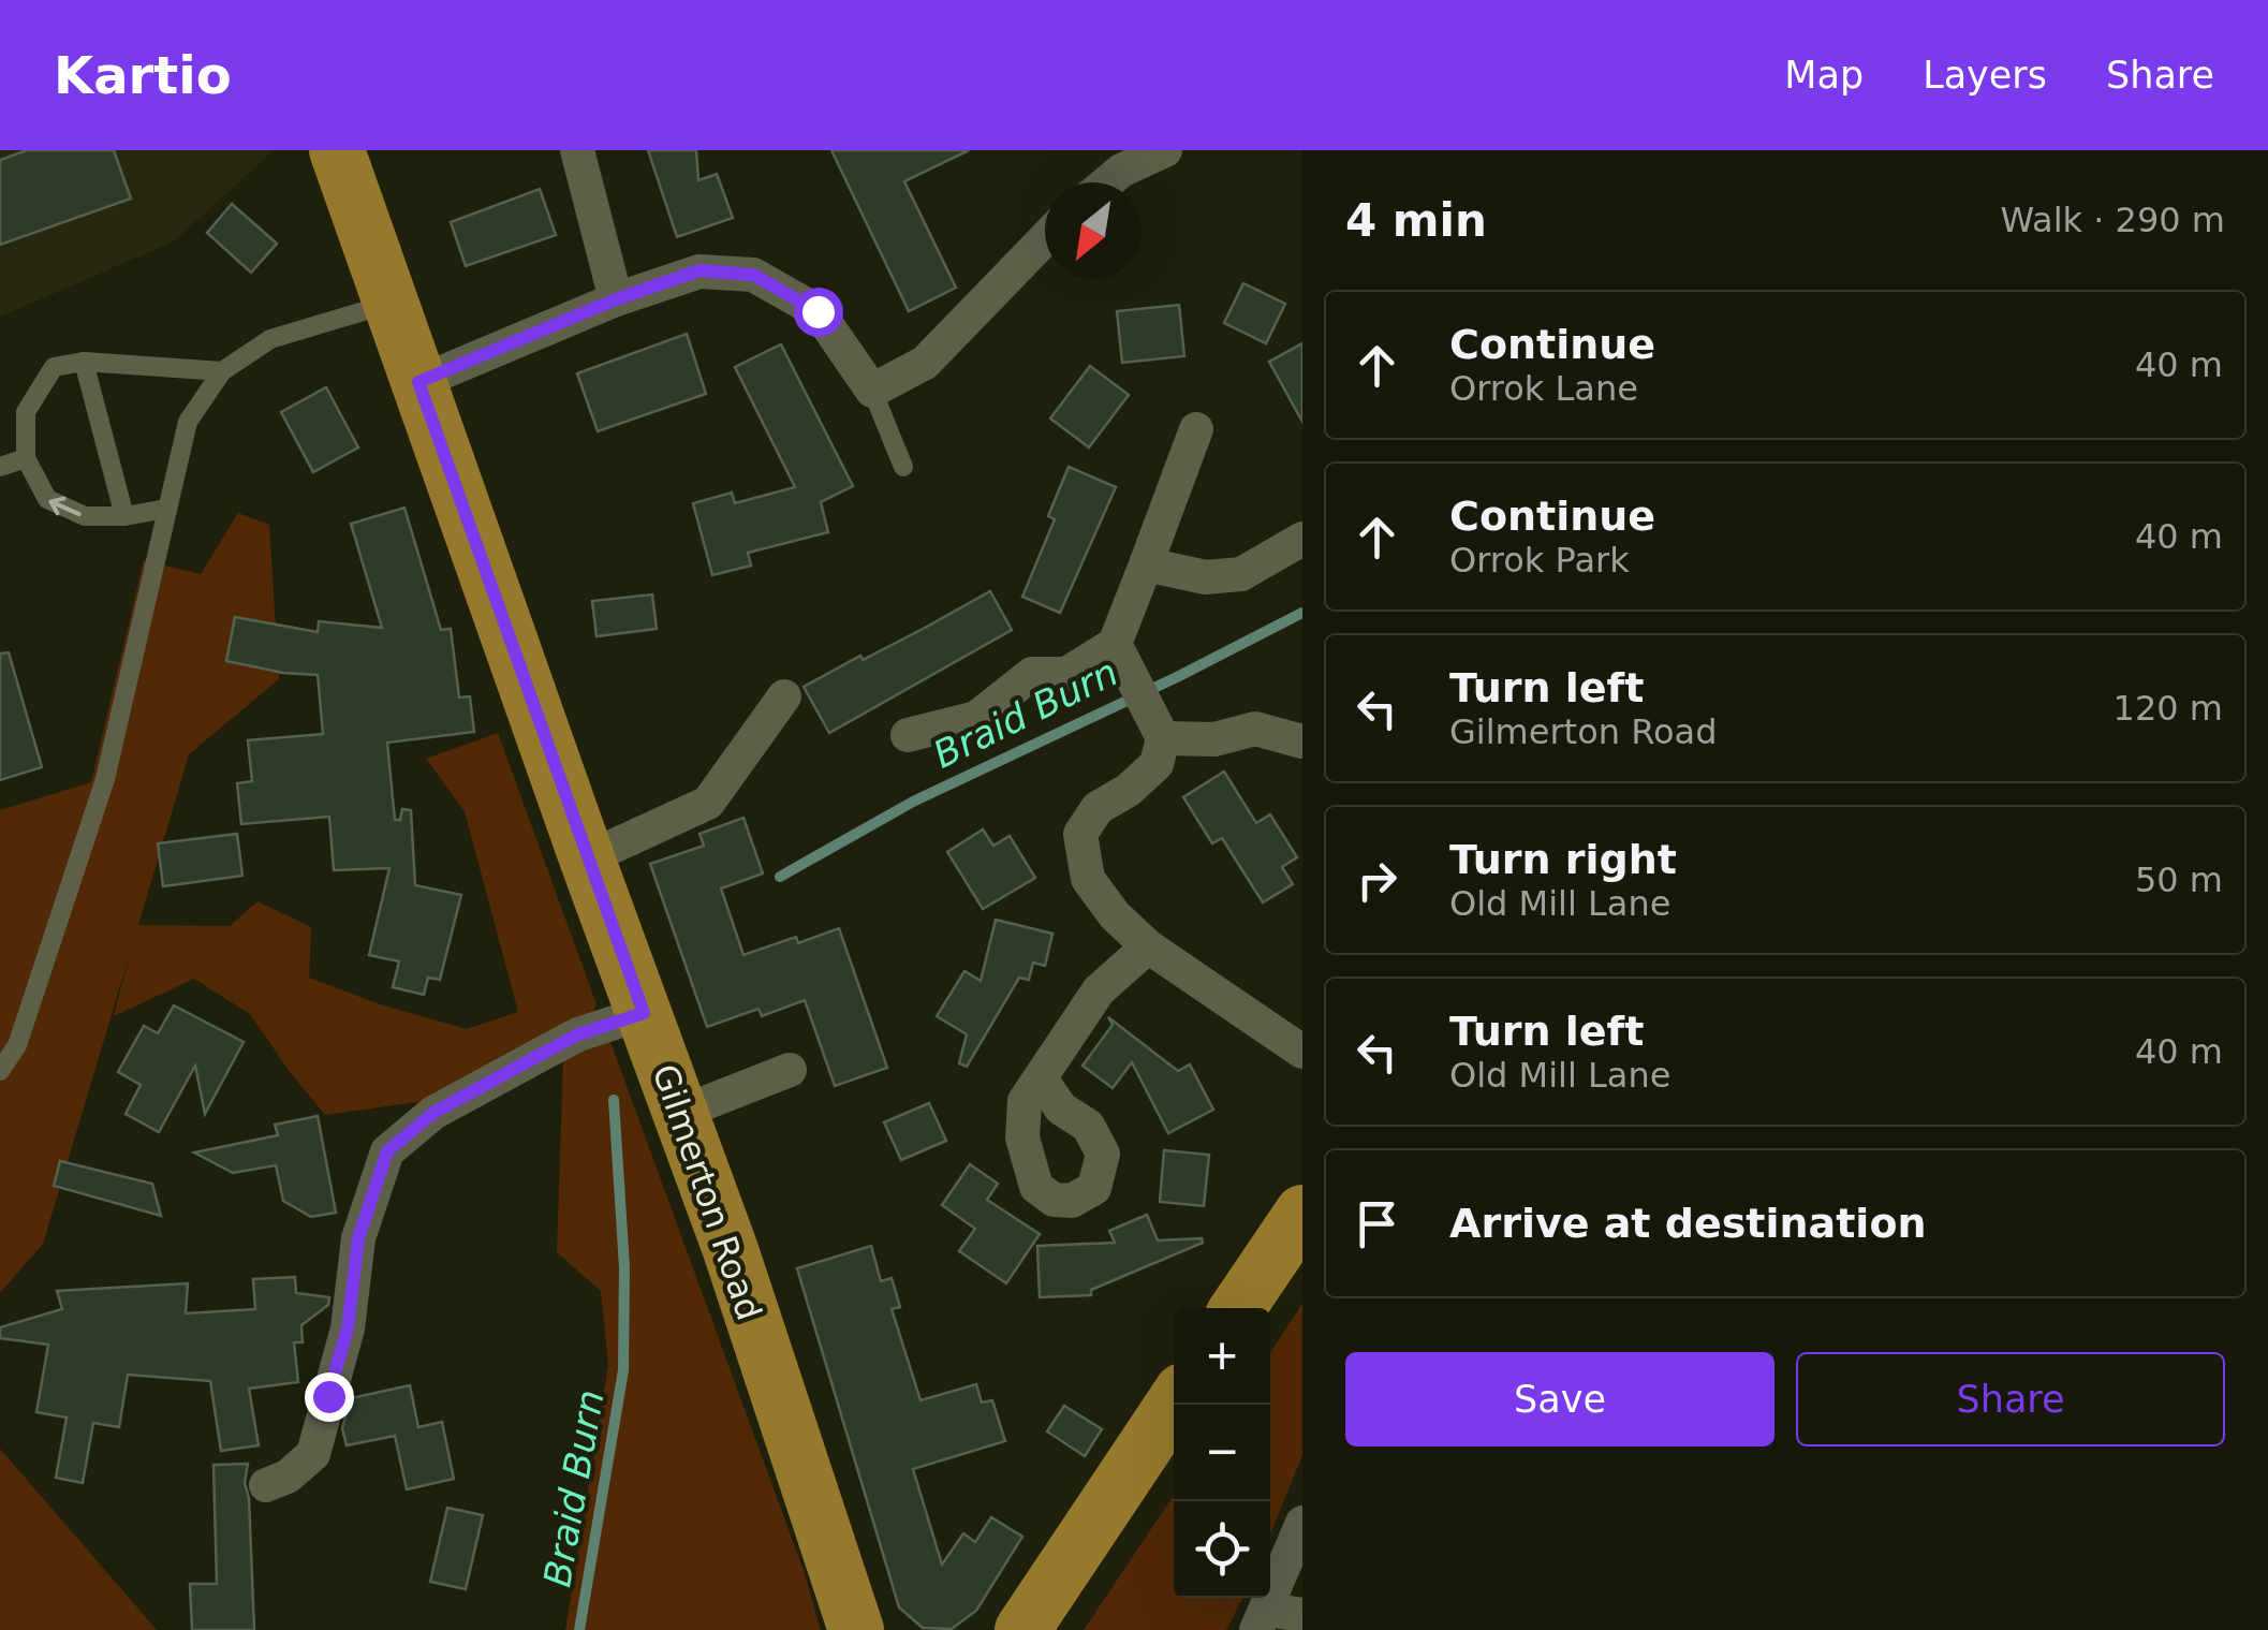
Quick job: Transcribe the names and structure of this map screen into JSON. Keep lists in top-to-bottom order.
{
  "streets": {
    "main road": ["Gilmerton Road"]
  },
  "water": ["Braid Burn"],
  "north": "bottom left",
  "page": {
    "header": "Kartio",
    "nav": ["Map", "Layers", "Share"],
    "heading": ["4 min", "Walk · 290 m"],
    "list": [
      ["Continue", "Orrok Lane", "40 m"],
      ["Continue", "Orrok Park", "40 m"],
      ["Turn left", "Gilmerton Road", "120 m"],
      ["Turn right", "Old Mill Lane", "50 m"],
      ["Turn left", "Old Mill Lane", "40 m"],
      "Arrive at destination"
    ],
    "map_buttons": ["+", "−"],
    "buttons": ["Save", "Share"]
  }
}
